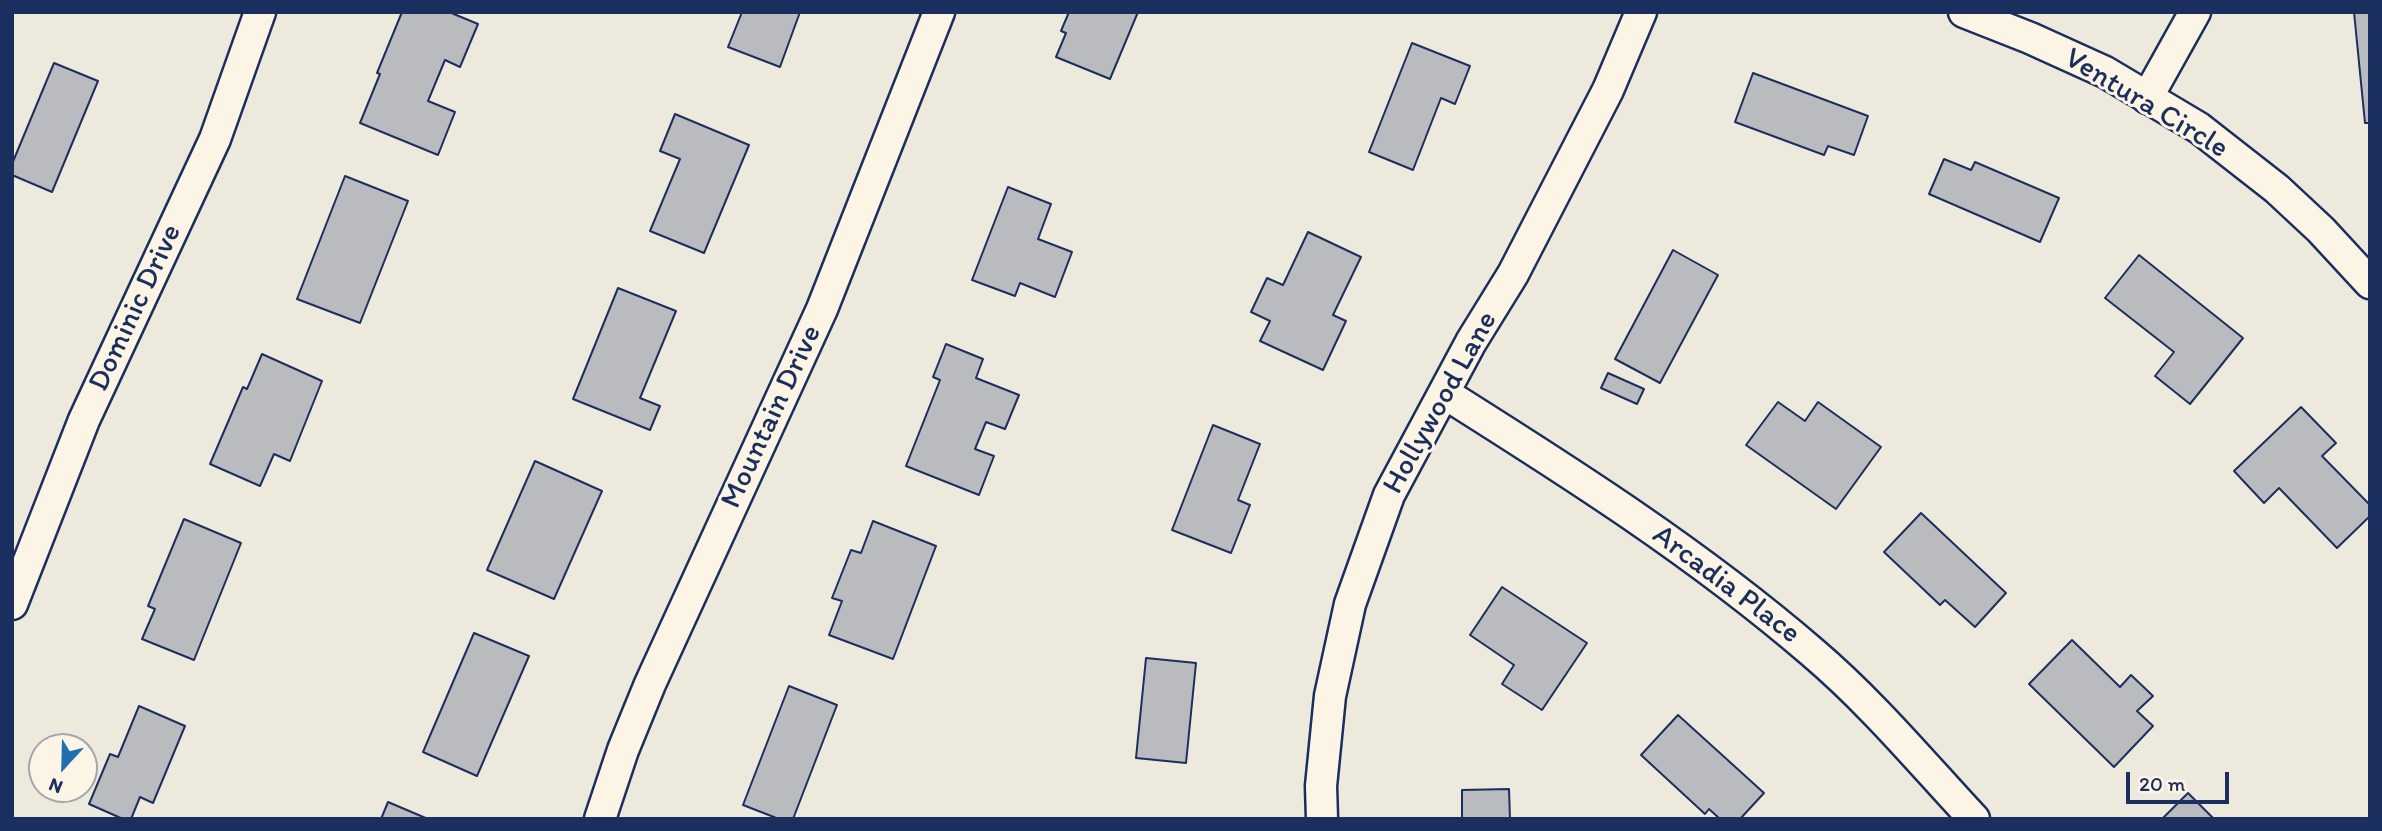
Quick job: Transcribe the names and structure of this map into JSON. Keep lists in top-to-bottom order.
{
  "streets": {
    "street": [
      "Ventura Circle",
      "Dominic Drive",
      "Hollywood Lane",
      "Mountain Drive",
      "Arcadia Place"
    ]
  },
  "crossings": [
    ["Hollywood Lane", "Arcadia Place"]
  ],
  "scale_bar": "20 m",
  "north": "bottom"
}
